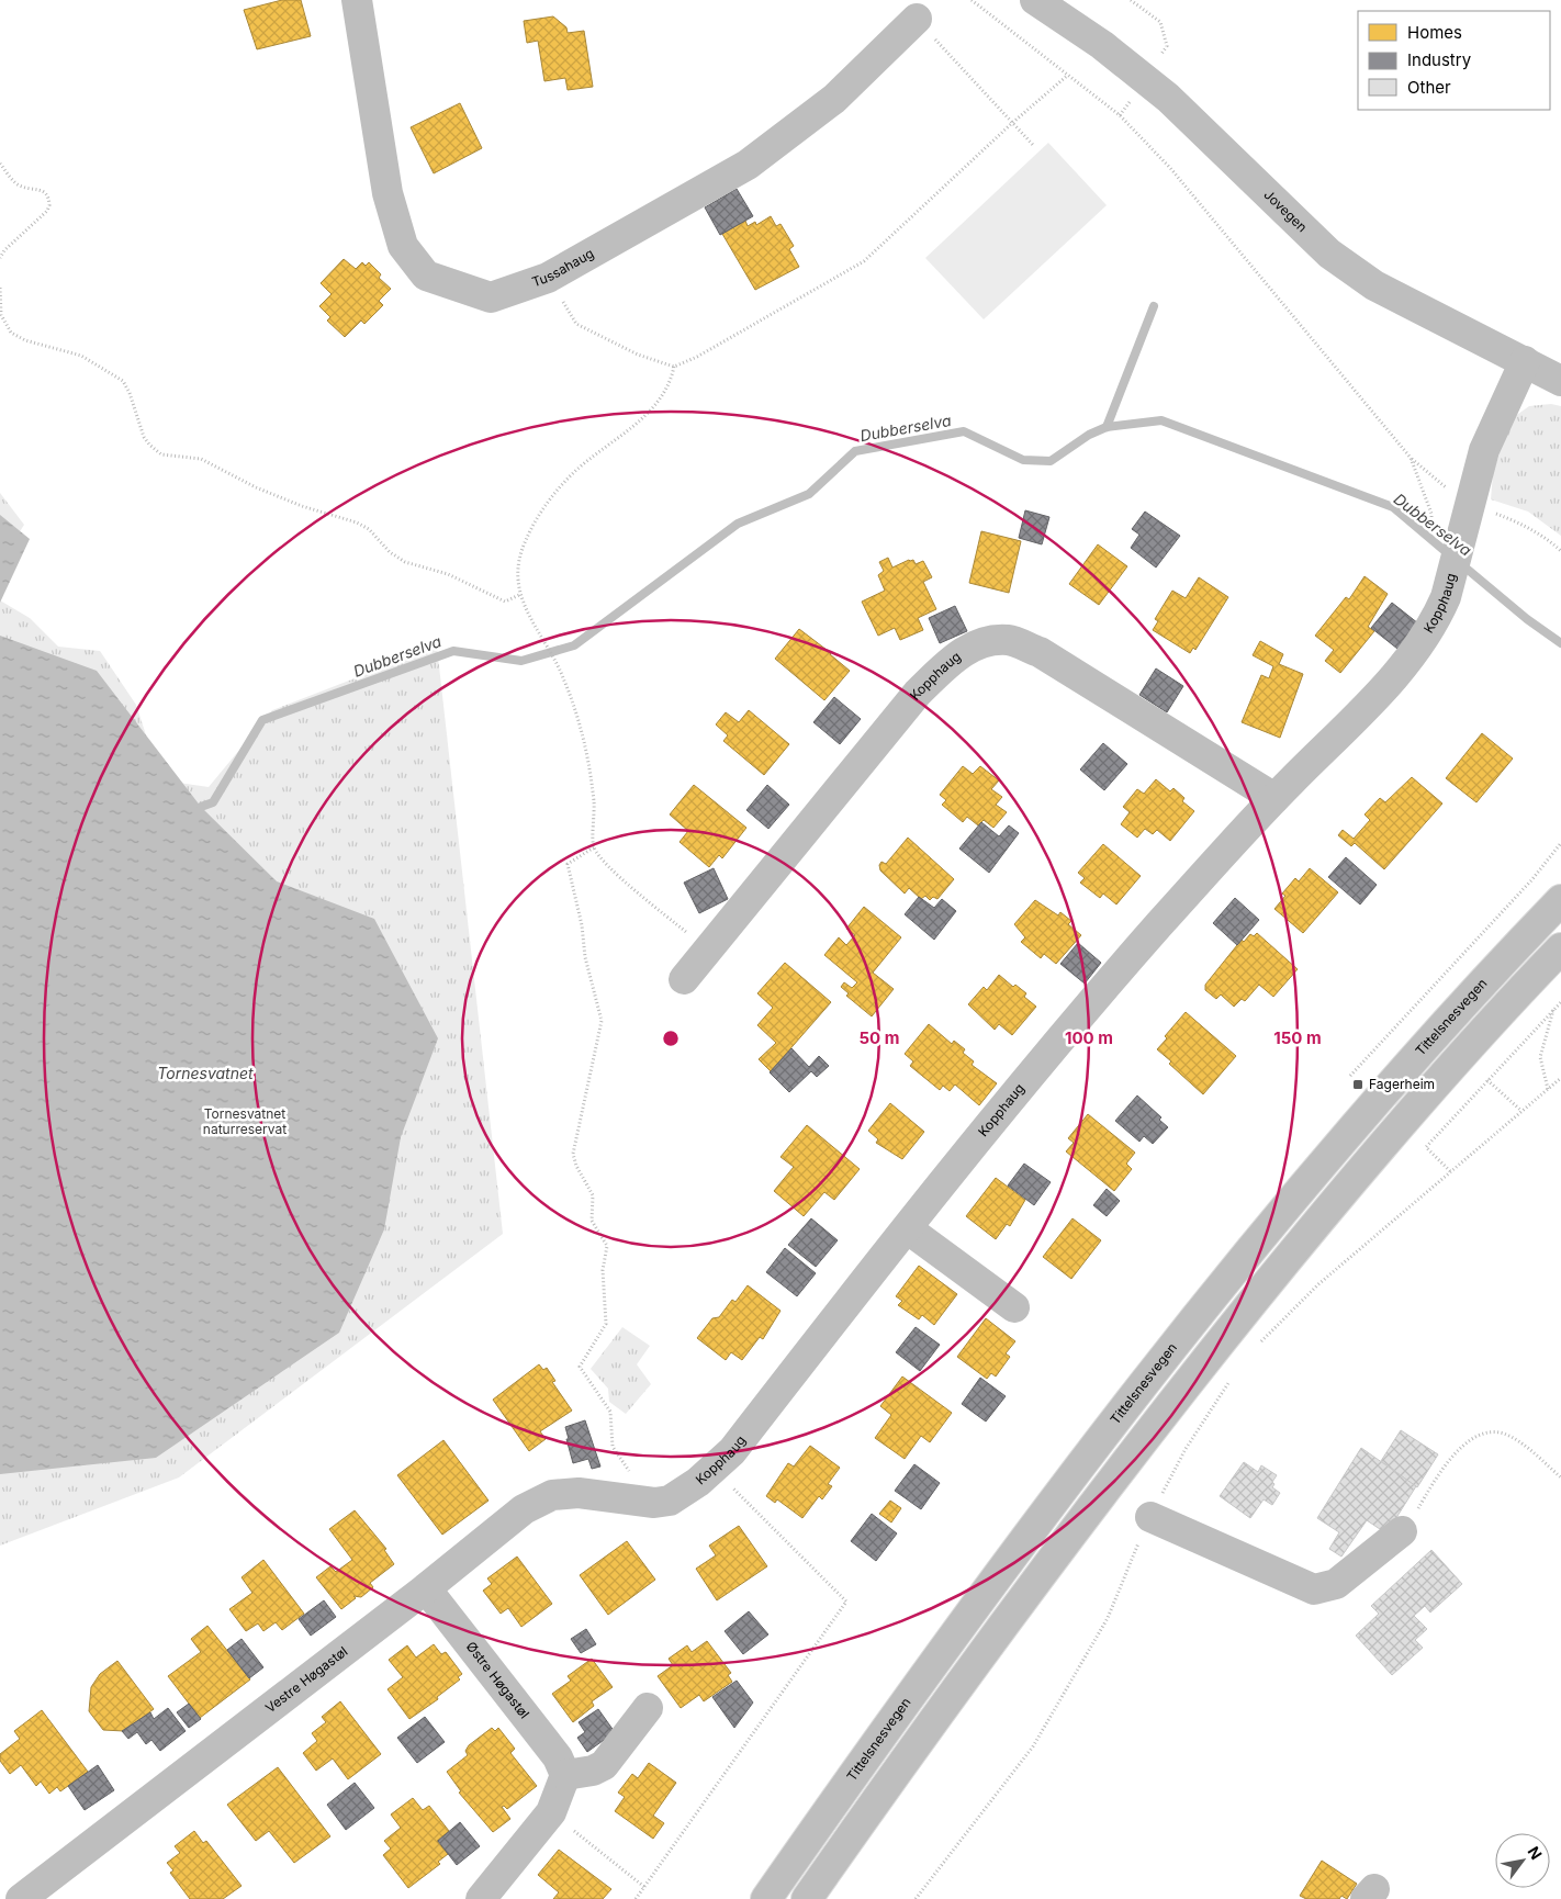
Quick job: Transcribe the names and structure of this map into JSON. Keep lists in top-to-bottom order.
{
  "streets": {
    "street": [
      "Jovegen",
      "Tussahaug",
      "Kopphaug",
      "Tittelsnesvegen",
      "Vestre Høgastøl",
      "Østre Høgastøl"
    ]
  },
  "crossings": [
    ["Jovegen", "Kopphaug"],
    ["Kopphaug", "Vestre Høgastøl"],
    ["Vestre Høgastøl", "Østre Høgastøl"]
  ],
  "water": ["Dubberselva", "Tornesvatnet"],
  "parks": ["Tornesvatnet naturreservat"],
  "places": {
    "transit": ["Fagerheim"]
  },
  "legend": ["Homes", "Industry", "Other"],
  "north": "top right",
  "rings": ["50 m", "100 m", "150 m"]
}
